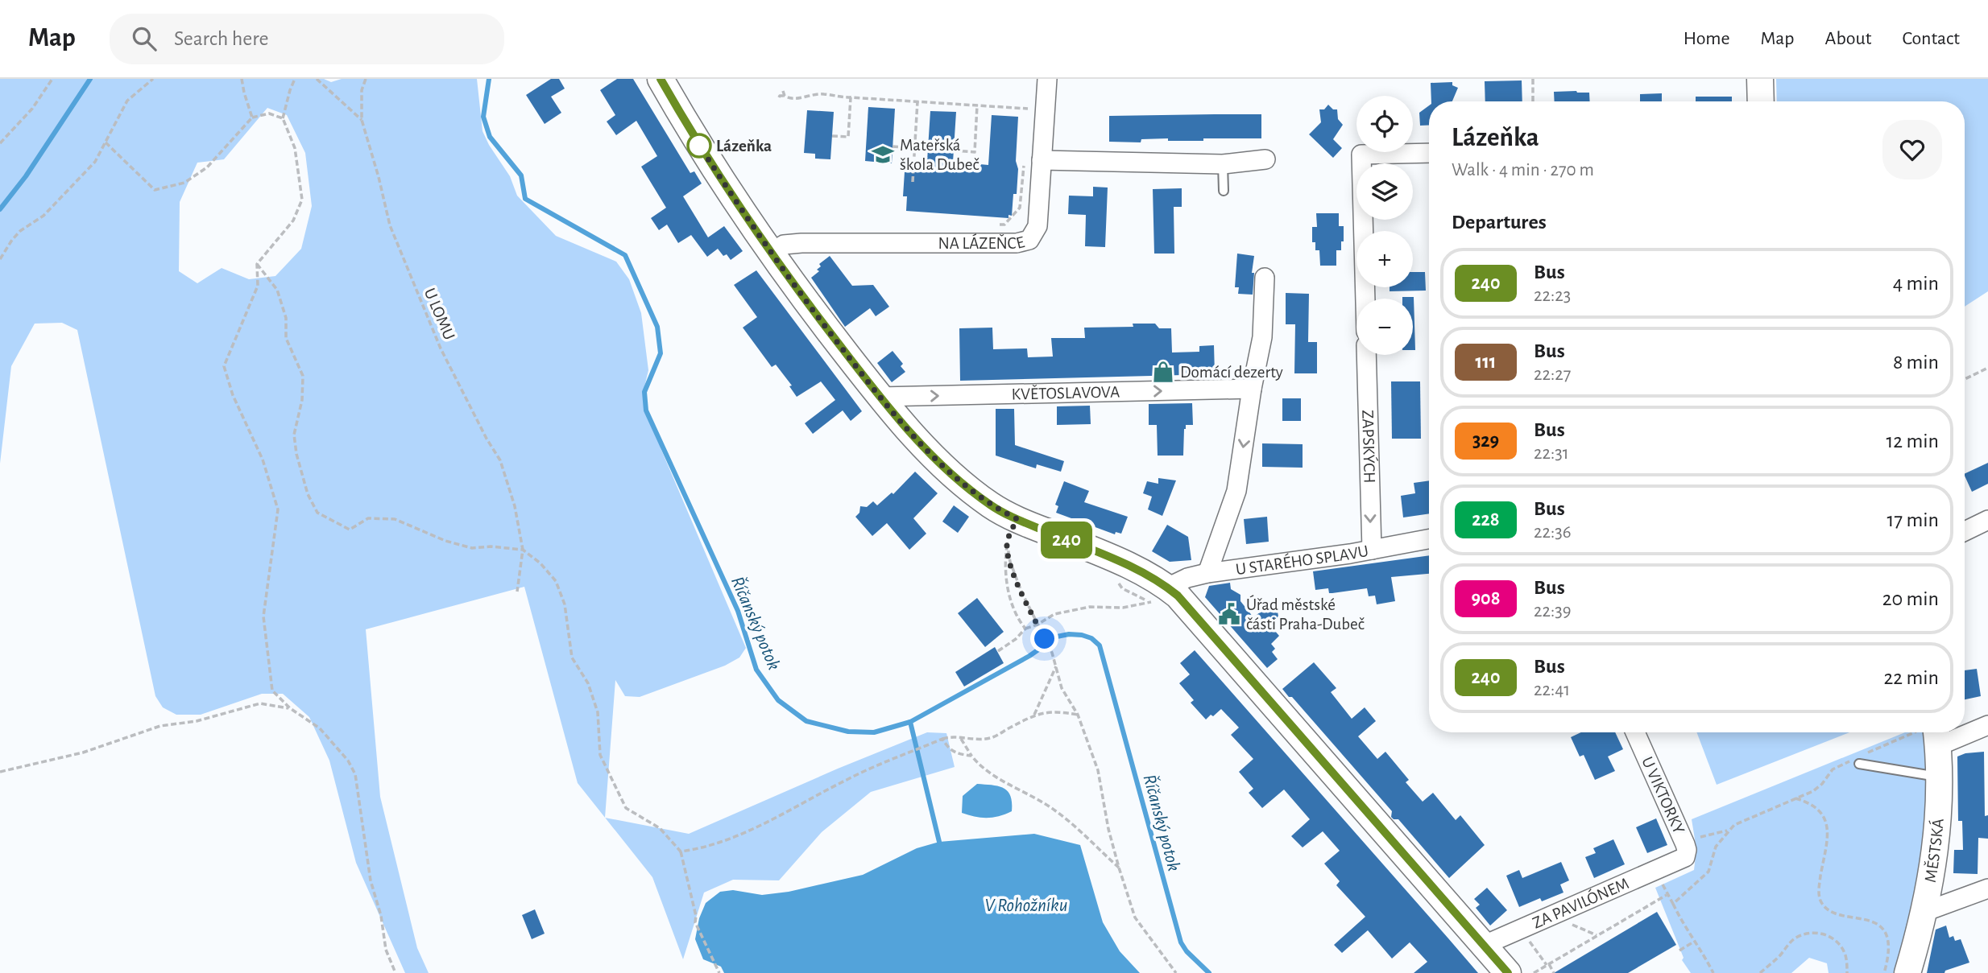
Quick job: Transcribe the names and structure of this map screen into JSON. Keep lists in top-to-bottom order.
{
  "streets": {
    "street": [
      "NA LÁZEŇCE",
      "KVĚTOSLAVOVA",
      "ZAPSKÝCH",
      "U STARÉHO SPLAVU",
      "U VIKTORKY",
      "MĚSTSKÁ",
      "ZA PAVILÓNEM"
    ],
    "path": ["U LOMU"]
  },
  "crossings": [
    ["ZAPSKÝCH", "U STARÉHO SPLAVU"],
    ["U VIKTORKY", "ZA PAVILÓNEM"]
  ],
  "one_way": ["KVĚTOSLAVOVA"],
  "water": ["Říčanský potok", "V Rohožníku"],
  "places": {
    "other": ["Lázeňka"],
    "school or university": ["Mateřská škola Dubeč"],
    "shop": ["Domácí dezerty"],
    "public building": ["Úřad městské části Praha-Dubeč"]
  },
  "lines": ["bus line 240"],
  "page": {
    "header": "Map",
    "search": "Search here",
    "nav": [
      "Home",
      "Map",
      "About",
      "Contact"
    ],
    "on_map": "240",
    "map_buttons": ["+", "−"],
    "heading": [
      ["Lázeňka", "Walk · 4 min · 270 m"],
      "Departures"
    ],
    "list": [
      {
        "mark": "240",
        "name": "Bus",
        "note": "22:23",
        "value": "4 min"
      },
      {
        "mark": "111",
        "name": "Bus",
        "note": "22:27",
        "value": "8 min"
      },
      {
        "mark": "329",
        "name": "Bus",
        "note": "22:31",
        "value": "12 min"
      },
      {
        "mark": "228",
        "name": "Bus",
        "note": "22:36",
        "value": "17 min"
      },
      {
        "mark": "908",
        "name": "Bus",
        "note": "22:39",
        "value": "20 min"
      },
      {
        "mark": "240",
        "name": "Bus",
        "note": "22:41",
        "value": "22 min"
      }
    ]
  }
}
